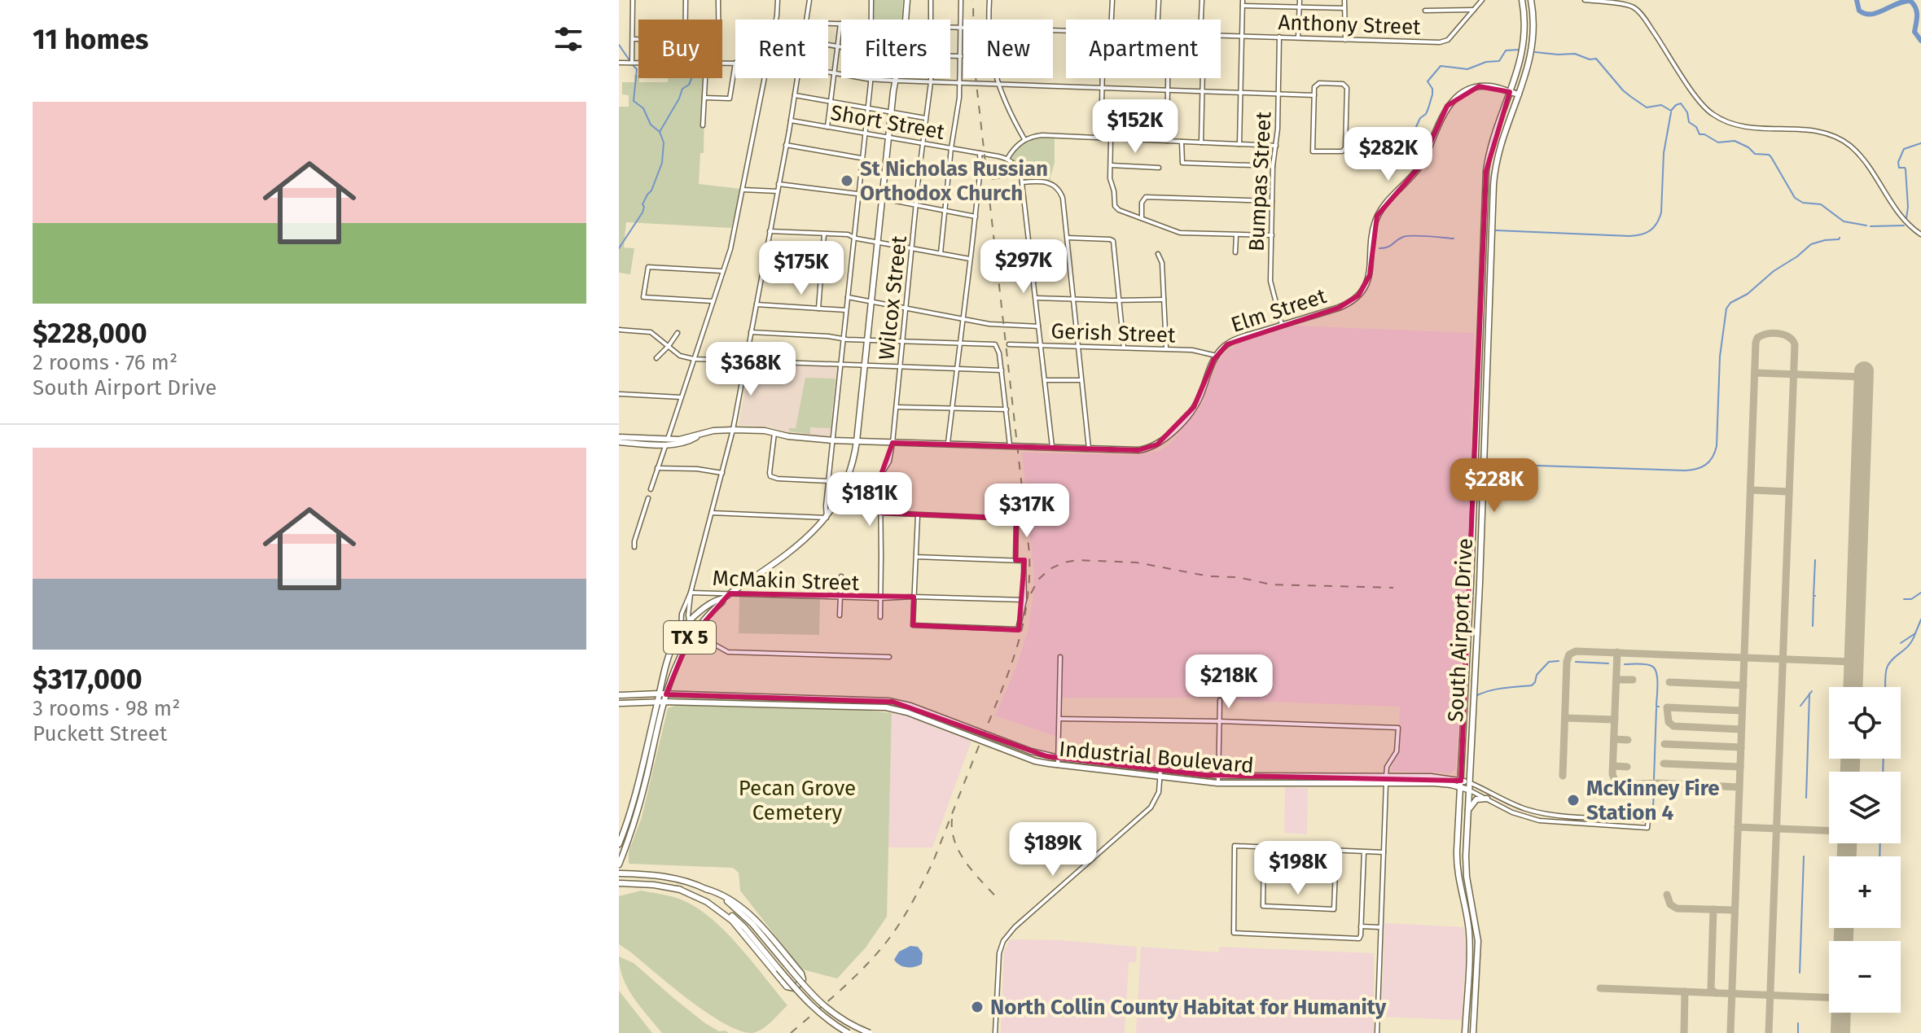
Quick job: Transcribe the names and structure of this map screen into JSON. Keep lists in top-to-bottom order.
{
  "streets": {
    "main road": [
      "Elm Street",
      "South Airport Drive",
      "TX 5",
      "Industrial Boulevard"
    ],
    "street": [
      "Anthony Street",
      "Short Street",
      "Bumpas Street",
      "Wilcox Street",
      "Gerish Street",
      "McMakin Street"
    ]
  },
  "crossings": [
    ["Anthony Street", "Bumpas Street"],
    ["Short Street", "Wilcox Street"],
    ["Short Street", "TX 5"],
    ["Bumpas Street", "Elm Street"],
    ["Wilcox Street", "Elm Street"],
    ["Wilcox Street", "McMakin Street"],
    ["Elm Street", "Gerish Street"],
    ["Elm Street", "South Airport Drive"],
    ["Elm Street", "TX 5"],
    ["McMakin Street", "TX 5"],
    ["South Airport Drive", "Industrial Boulevard"],
    ["TX 5", "Industrial Boulevard"]
  ],
  "parks": ["Pecan Grove Cemetery"],
  "places": ["St Nicholas Russian Orthodox Church", "McKinney Fire Station 4", "North Collin County Habitat for Humanity"],
  "page": {
    "heading": "11 homes",
    "chip": [
      "Buy",
      "Rent",
      "Filters",
      "New",
      "Apartment"
    ],
    "list": [
      {
        "name": "$228,000",
        "note": "2 rooms · 76 m² · South Airport Drive"
      },
      {
        "name": "$317,000",
        "note": "3 rooms · 98 m² · Puckett Street"
      }
    ],
    "price": [
      "$152K",
      "$282K",
      "$297K",
      "$175K",
      "$368K",
      "$228K",
      "$181K",
      "$317K",
      "$218K",
      "$189K",
      "$198K"
    ],
    "map_buttons": ["+", "−"]
  }
}
